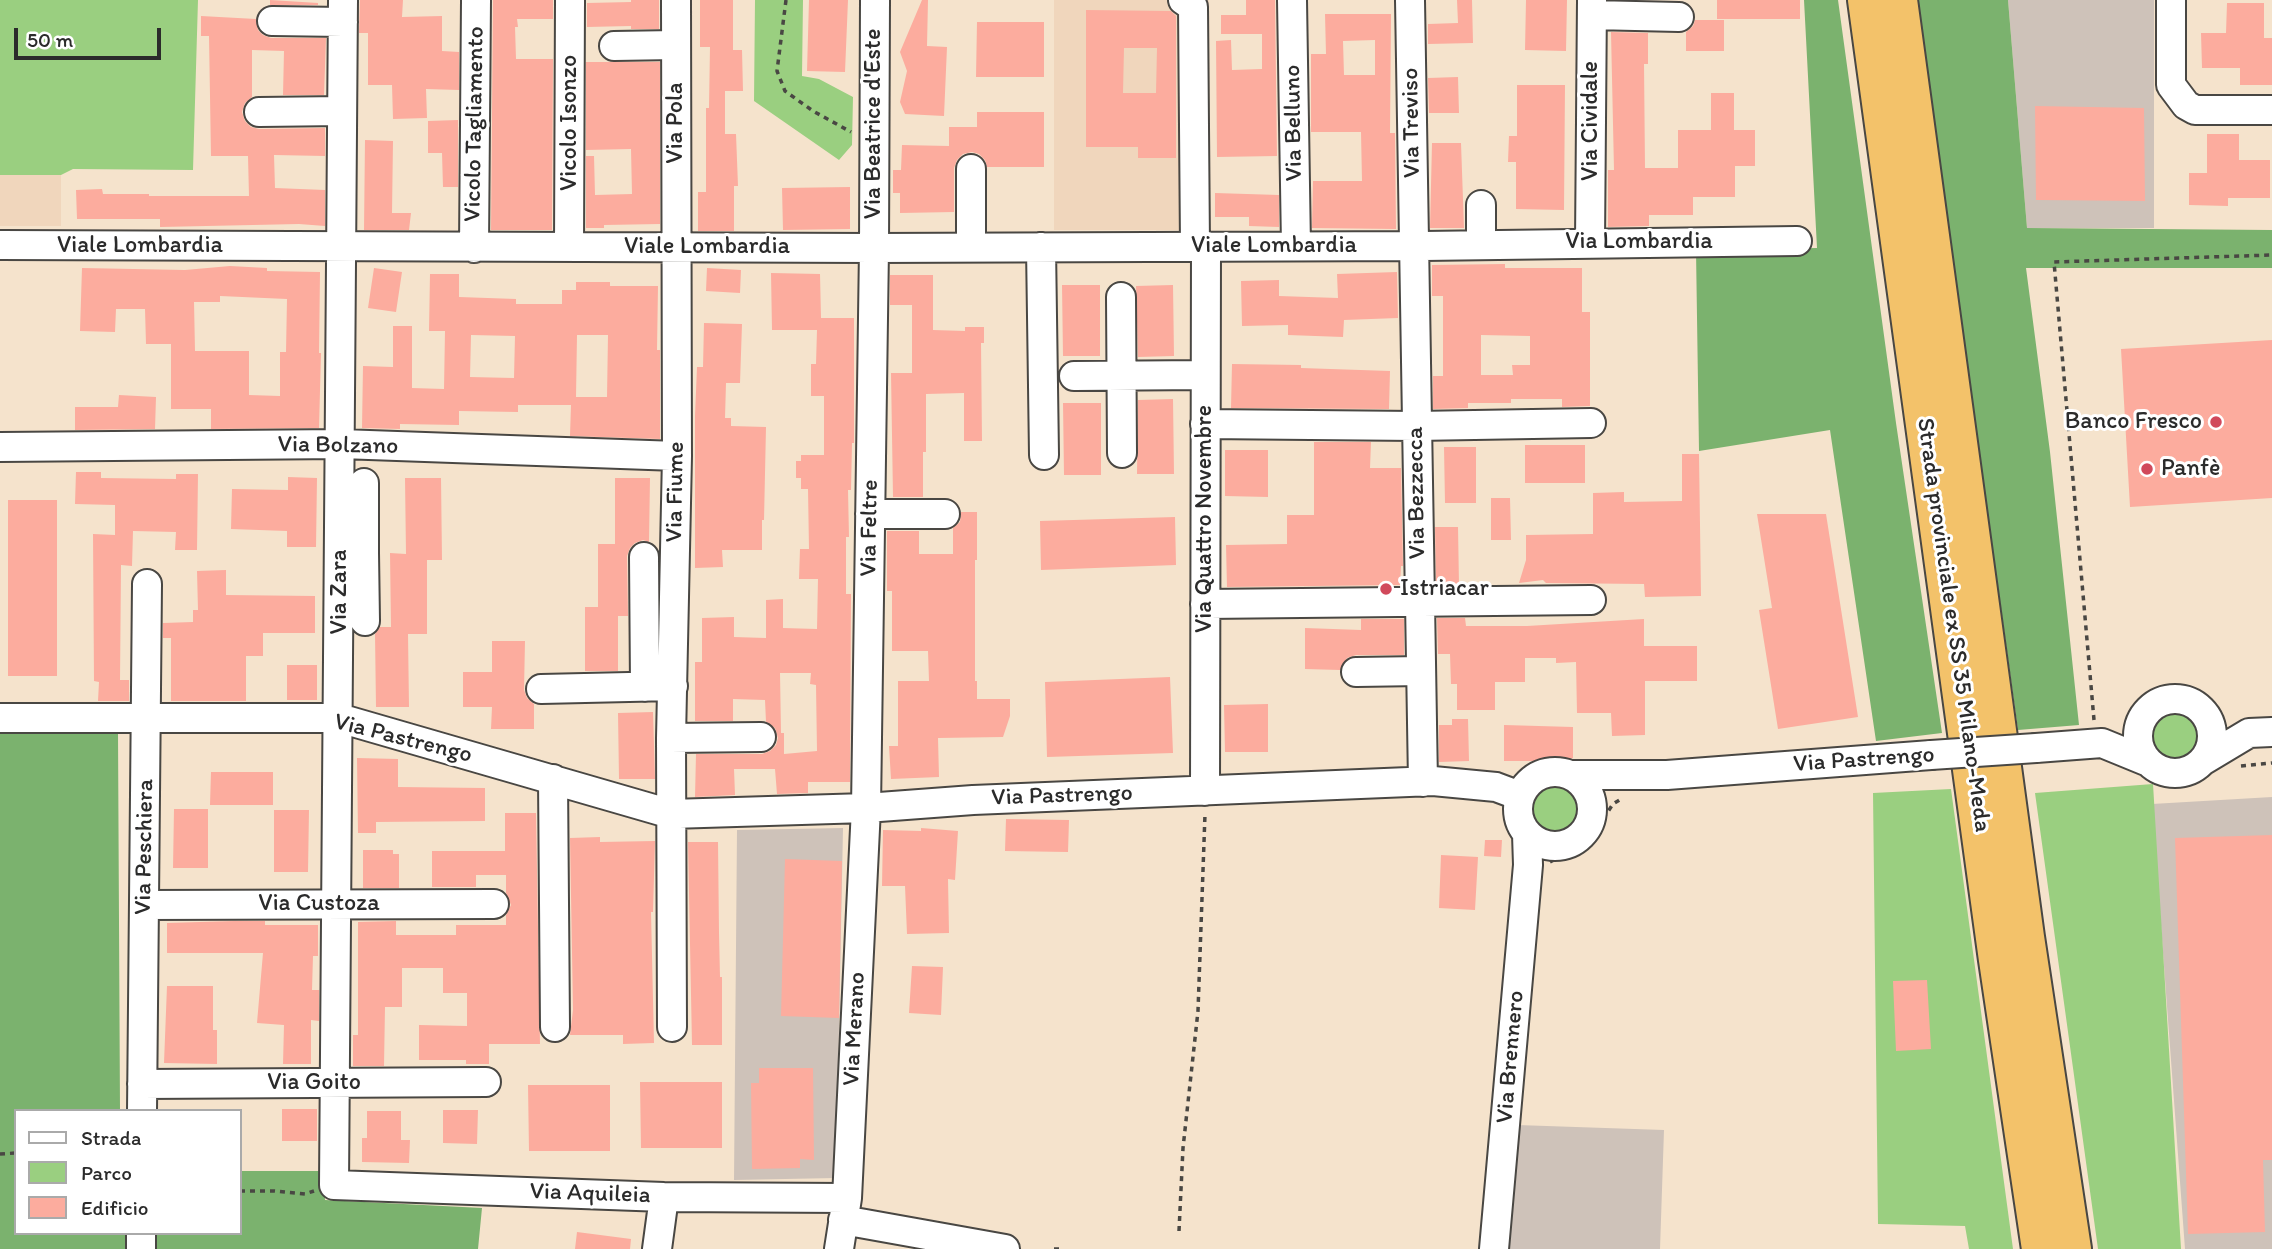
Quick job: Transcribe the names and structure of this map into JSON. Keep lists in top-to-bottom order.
{
  "streets": {
    "highway": ["Strada provinciale ex SS 35 Milano-Meda"],
    "street": [
      "Via Cividale",
      "Vicolo Isonzo",
      "Via Pola",
      "Via Belluno",
      "Via Treviso",
      "Vicolo Tagliamento",
      "Via Beatrice d'Este",
      "Via Lombardia",
      "Viale Lombardia",
      "Via Bolzano",
      "Via Fiume",
      "Via Bezzecca",
      "Via Quattro Novembre",
      "Via Feltre",
      "Via Zara",
      "Via Pastrengo",
      "Via Peschiera",
      "Via Custoza",
      "Via Merano",
      "Via Brennero",
      "Via Goito",
      "Via Aquileia"
    ]
  },
  "crossings": [
    ["Via Cividale", "Via Lombardia"],
    ["Vicolo Isonzo", "Viale Lombardia"],
    ["Via Pola", "Viale Lombardia"],
    ["Via Pola", "Via Fiume"],
    ["Via Belluno", "Viale Lombardia"],
    ["Via Treviso", "Via Lombardia"],
    ["Via Treviso", "Viale Lombardia"],
    ["Via Treviso", "Via Bezzecca"],
    ["Vicolo Tagliamento", "Viale Lombardia"],
    ["Via Beatrice d'Este", "Viale Lombardia"],
    ["Via Beatrice d'Este", "Via Feltre"],
    ["Via Lombardia", "Viale Lombardia"],
    ["Via Lombardia", "Via Bezzecca"],
    ["Viale Lombardia", "Via Fiume"],
    ["Viale Lombardia", "Via Bezzecca"],
    ["Viale Lombardia", "Via Quattro Novembre"],
    ["Viale Lombardia", "Via Feltre"],
    ["Viale Lombardia", "Via Zara"],
    ["Via Bolzano", "Via Fiume"],
    ["Via Bolzano", "Via Zara"],
    ["Via Fiume", "Via Pastrengo"],
    ["Via Bezzecca", "Via Pastrengo"],
    ["Via Quattro Novembre", "Via Pastrengo"],
    ["Via Feltre", "Via Pastrengo"],
    ["Via Feltre", "Via Merano"],
    ["Via Zara", "Via Pastrengo"],
    ["Via Zara", "Via Custoza"],
    ["Via Zara", "Via Goito"],
    ["Via Zara", "Via Aquileia"],
    ["Via Pastrengo", "Via Peschiera"],
    ["Via Pastrengo", "Via Merano"],
    ["Via Pastrengo", "Via Brennero"],
    ["Via Peschiera", "Via Custoza"],
    ["Via Peschiera", "Via Goito"],
    ["Via Merano", "Via Aquileia"]
  ],
  "places": ["Banco Fresco", "Panfè", "Istriacar"],
  "legend": ["Strada", "Parco", "Edificio"],
  "scale_bar": "50 m"
}
